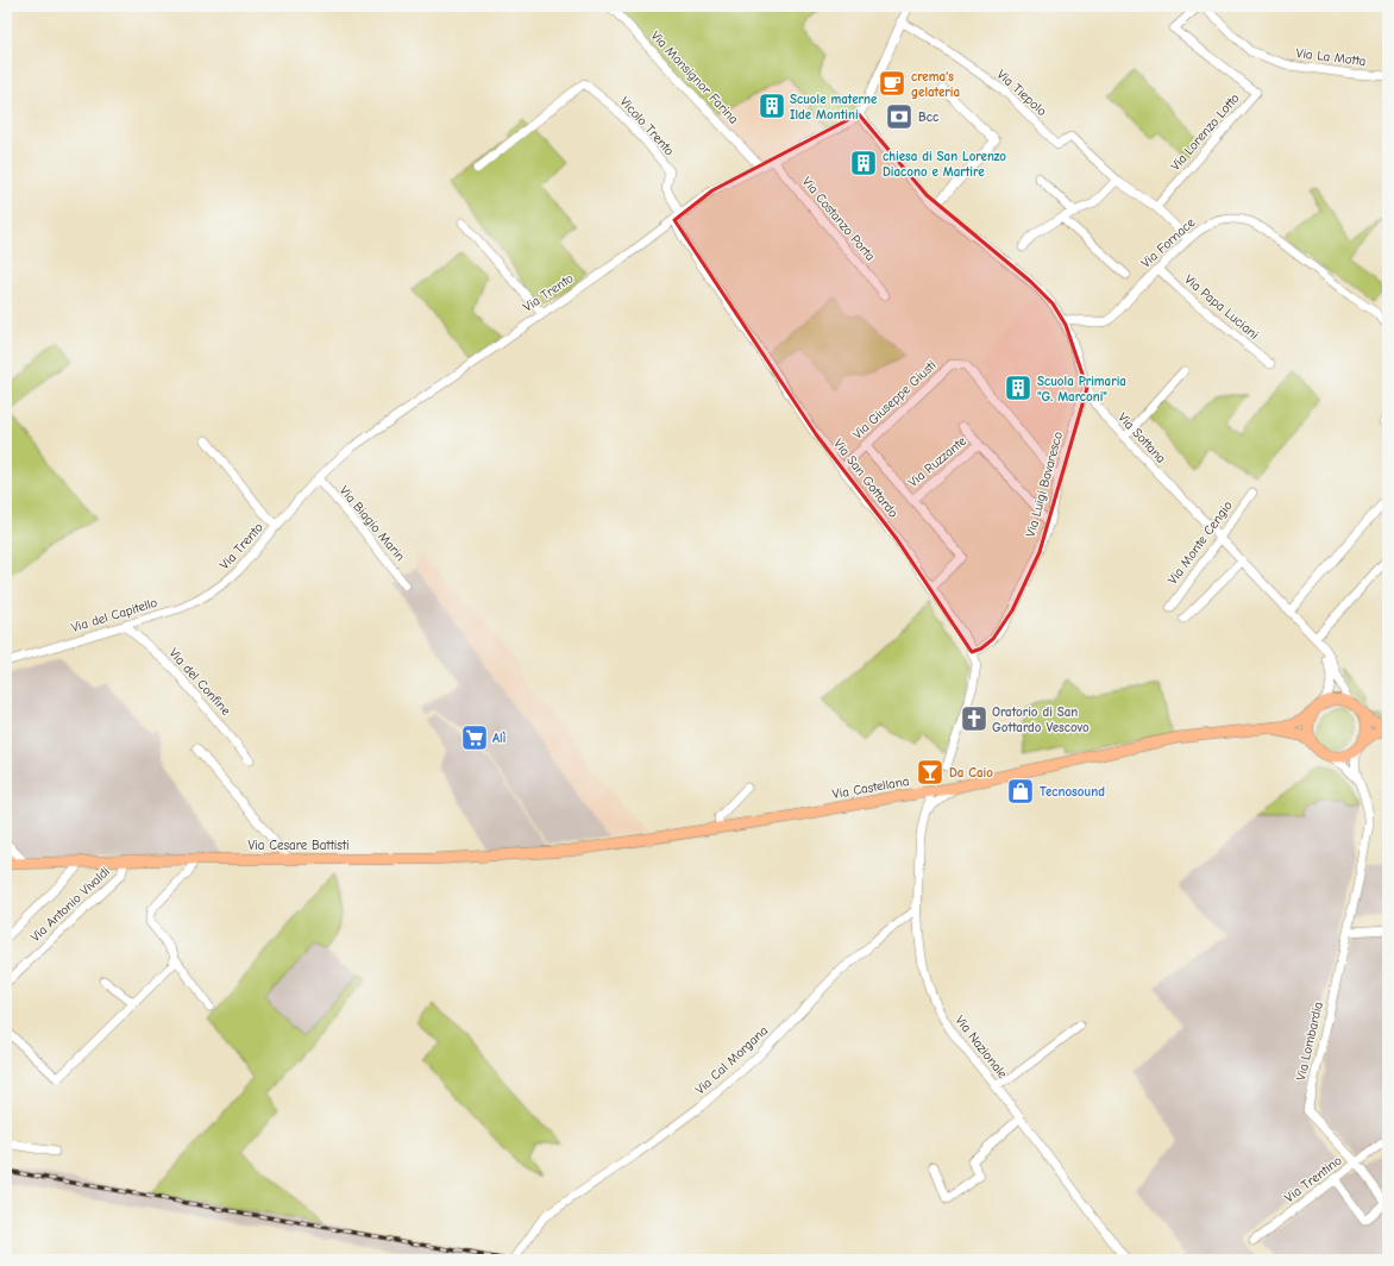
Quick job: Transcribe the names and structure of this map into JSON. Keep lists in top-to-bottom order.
{
  "streets": {
    "main road": ["Via Castellana", "Via Cesare Battisti"],
    "street": [
      "Via La Motta",
      "Via Monsignor Farina",
      "Via Tiepolo",
      "Vicolo Trento",
      "Via Lorenzo Lotto",
      "Via Costanzo Porta",
      "Via Fornace",
      "Via Trento",
      "Via Papa Luciani",
      "Via Giuseppe Giusti",
      "Via Sottana",
      "Via Ruzzante",
      "Via San Gottardo",
      "Via Luigi Bavaresco",
      "Via Biagio Marin",
      "Via Monte Cengio",
      "Via del Capitello",
      "Via del Confine",
      "Via Antonio Vivaldi",
      "Via Lombardia",
      "Via Nazionale",
      "Via Cal Morgana",
      "Via Trentino"
    ]
  },
  "crossings": [
    ["Via Monsignor Farina", "Via Trento"],
    ["Via Tiepolo", "Via Lorenzo Lotto"],
    ["Via Tiepolo", "Via Fornace"],
    ["Vicolo Trento", "Via Trento"],
    ["Vicolo Trento", "Via San Gottardo"],
    ["Via Costanzo Porta", "Via Trento"],
    ["Via Fornace", "Via Papa Luciani"],
    ["Via Fornace", "Via Sottana"],
    ["Via Trento", "Via Sottana"],
    ["Via Trento", "Via San Gottardo"],
    ["Via Trento", "Via Biagio Marin"],
    ["Via Trento", "Via del Capitello"],
    ["Via Giuseppe Giusti", "Via Ruzzante"],
    ["Via Giuseppe Giusti", "Via San Gottardo"],
    ["Via Giuseppe Giusti", "Via Luigi Bavaresco"],
    ["Via Sottana", "Via Luigi Bavaresco"],
    ["Via Sottana", "Via Monte Cengio"],
    ["Via Sottana", "Via Castellana"],
    ["Via Sottana", "Via Lombardia"],
    ["Via Ruzzante", "Via San Gottardo"],
    ["Via San Gottardo", "Via Luigi Bavaresco"],
    ["Via del Capitello", "Via del Confine"],
    ["Via Castellana", "Via Cesare Battisti"],
    ["Via Castellana", "Via Lombardia"],
    ["Via Castellana", "Via Nazionale"],
    ["Via Cesare Battisti", "Via Antonio Vivaldi"],
    ["Via Lombardia", "Via Trentino"],
    ["Via Nazionale", "Via Cal Morgana"]
  ],
  "places": {
    "cafe": ["crema's gelateria"],
    "building": ["Scuole materne Ilde Montini", "chiesa di San Lorenzo Diacono e Martire", "Scuola Primaria \"G. Marconi\""],
    "bank": ["Bcc"],
    "church": ["Oratorio di San Gottardo Vescovo"],
    "supermarket": ["Alì"],
    "bar": ["Da Caio"],
    "shop": ["Tecnosound"]
  }
}
